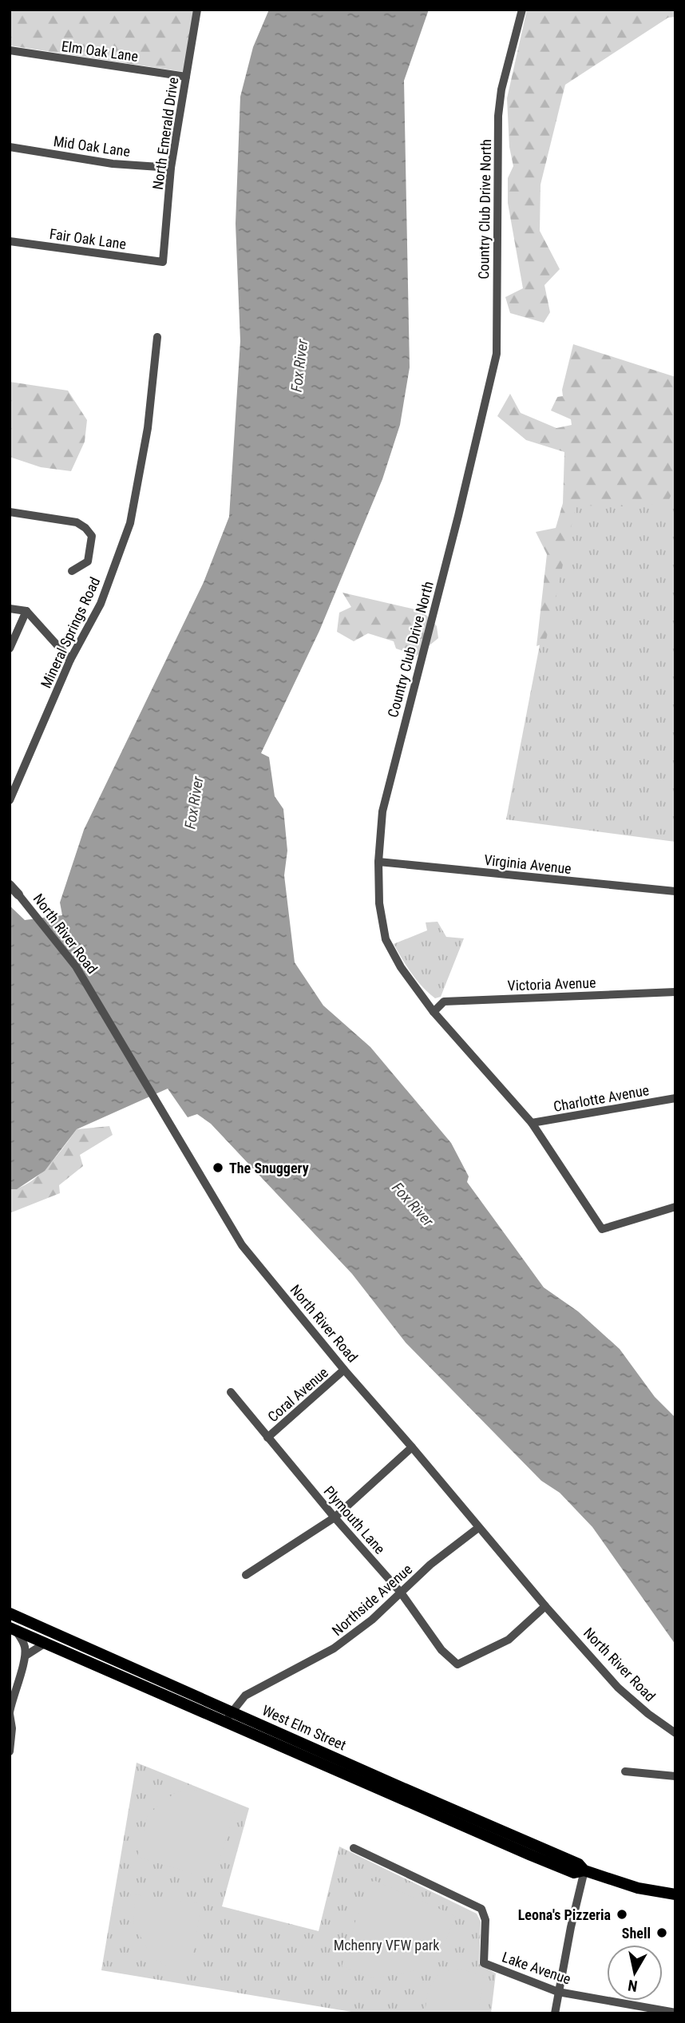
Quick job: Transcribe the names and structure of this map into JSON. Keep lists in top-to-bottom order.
{
  "streets": {
    "main road": ["West Elm Street"],
    "street": [
      "Elm Oak Lane",
      "North Emerald Drive",
      "Mid Oak Lane",
      "Country Club Drive North",
      "Fair Oak Lane",
      "Mineral Springs Road",
      "Virginia Avenue",
      "North River Road",
      "Victoria Avenue",
      "Charlotte Avenue",
      "Coral Avenue",
      "Plymouth Lane",
      "Northside Avenue",
      "Lake Avenue"
    ]
  },
  "crossings": [
    ["Elm Oak Lane", "North Emerald Drive"],
    ["North Emerald Drive", "Mid Oak Lane"],
    ["North Emerald Drive", "Fair Oak Lane"],
    ["Country Club Drive North", "Virginia Avenue"],
    ["Country Club Drive North", "Victoria Avenue"],
    ["Country Club Drive North", "Charlotte Avenue"],
    ["North River Road", "Coral Avenue"],
    ["North River Road", "Plymouth Lane"],
    ["North River Road", "Northside Avenue"],
    ["Coral Avenue", "Plymouth Lane"],
    ["Plymouth Lane", "Northside Avenue"],
    ["Northside Avenue", "West Elm Street"]
  ],
  "water": ["Fox River"],
  "parks": ["Mchenry VFW park"],
  "places": ["The Snuggery", "Leona's Pizzeria", "Shell"],
  "north": "bottom"
}
